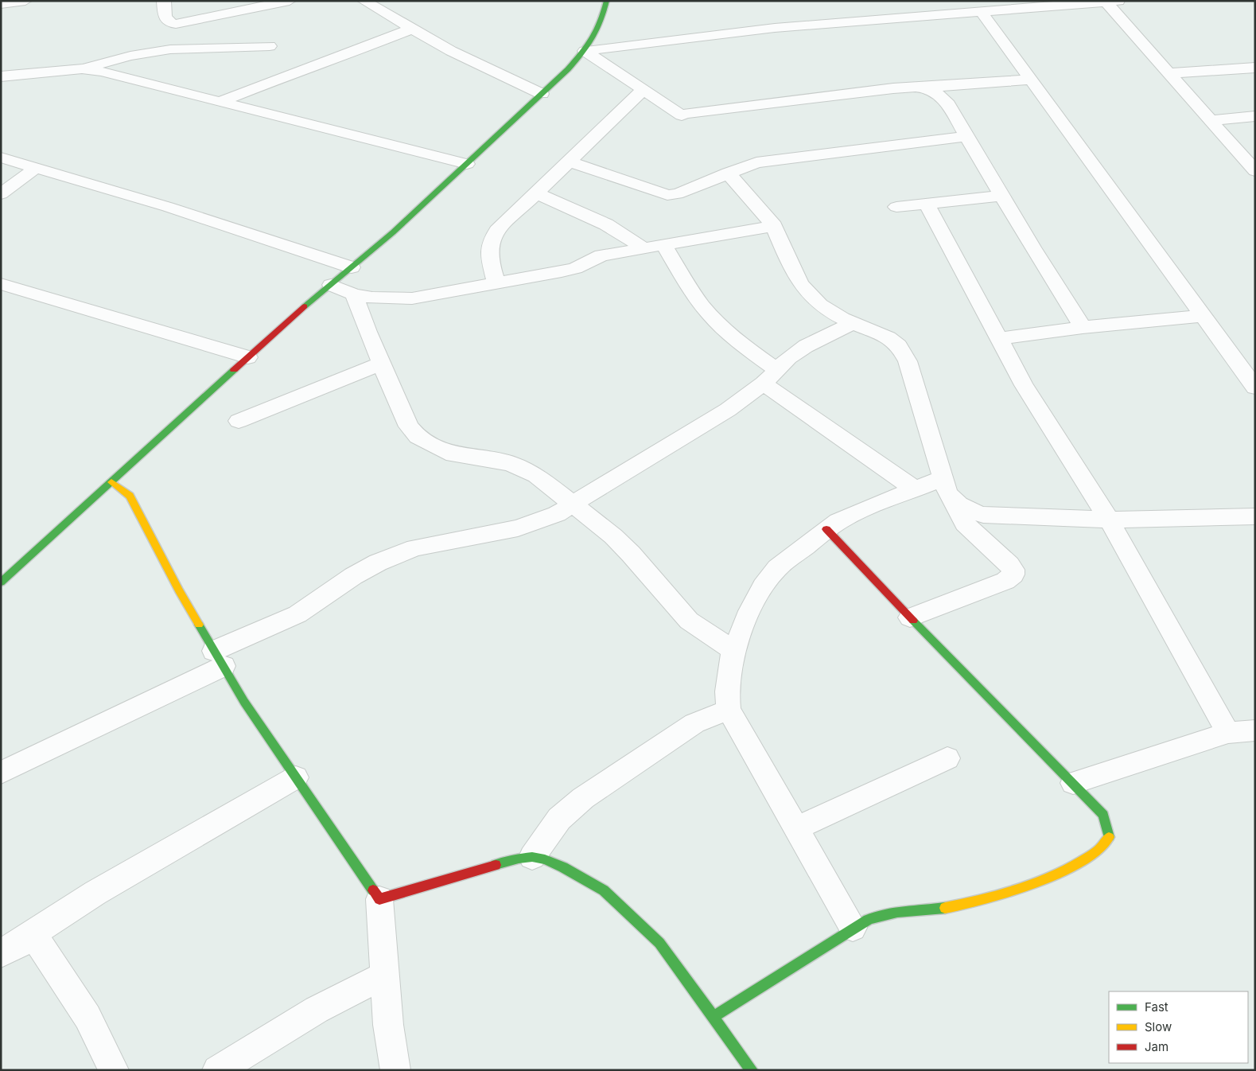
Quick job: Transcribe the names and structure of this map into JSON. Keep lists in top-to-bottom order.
{
  "legend": ["Fast", "Slow", "Jam"]
}
